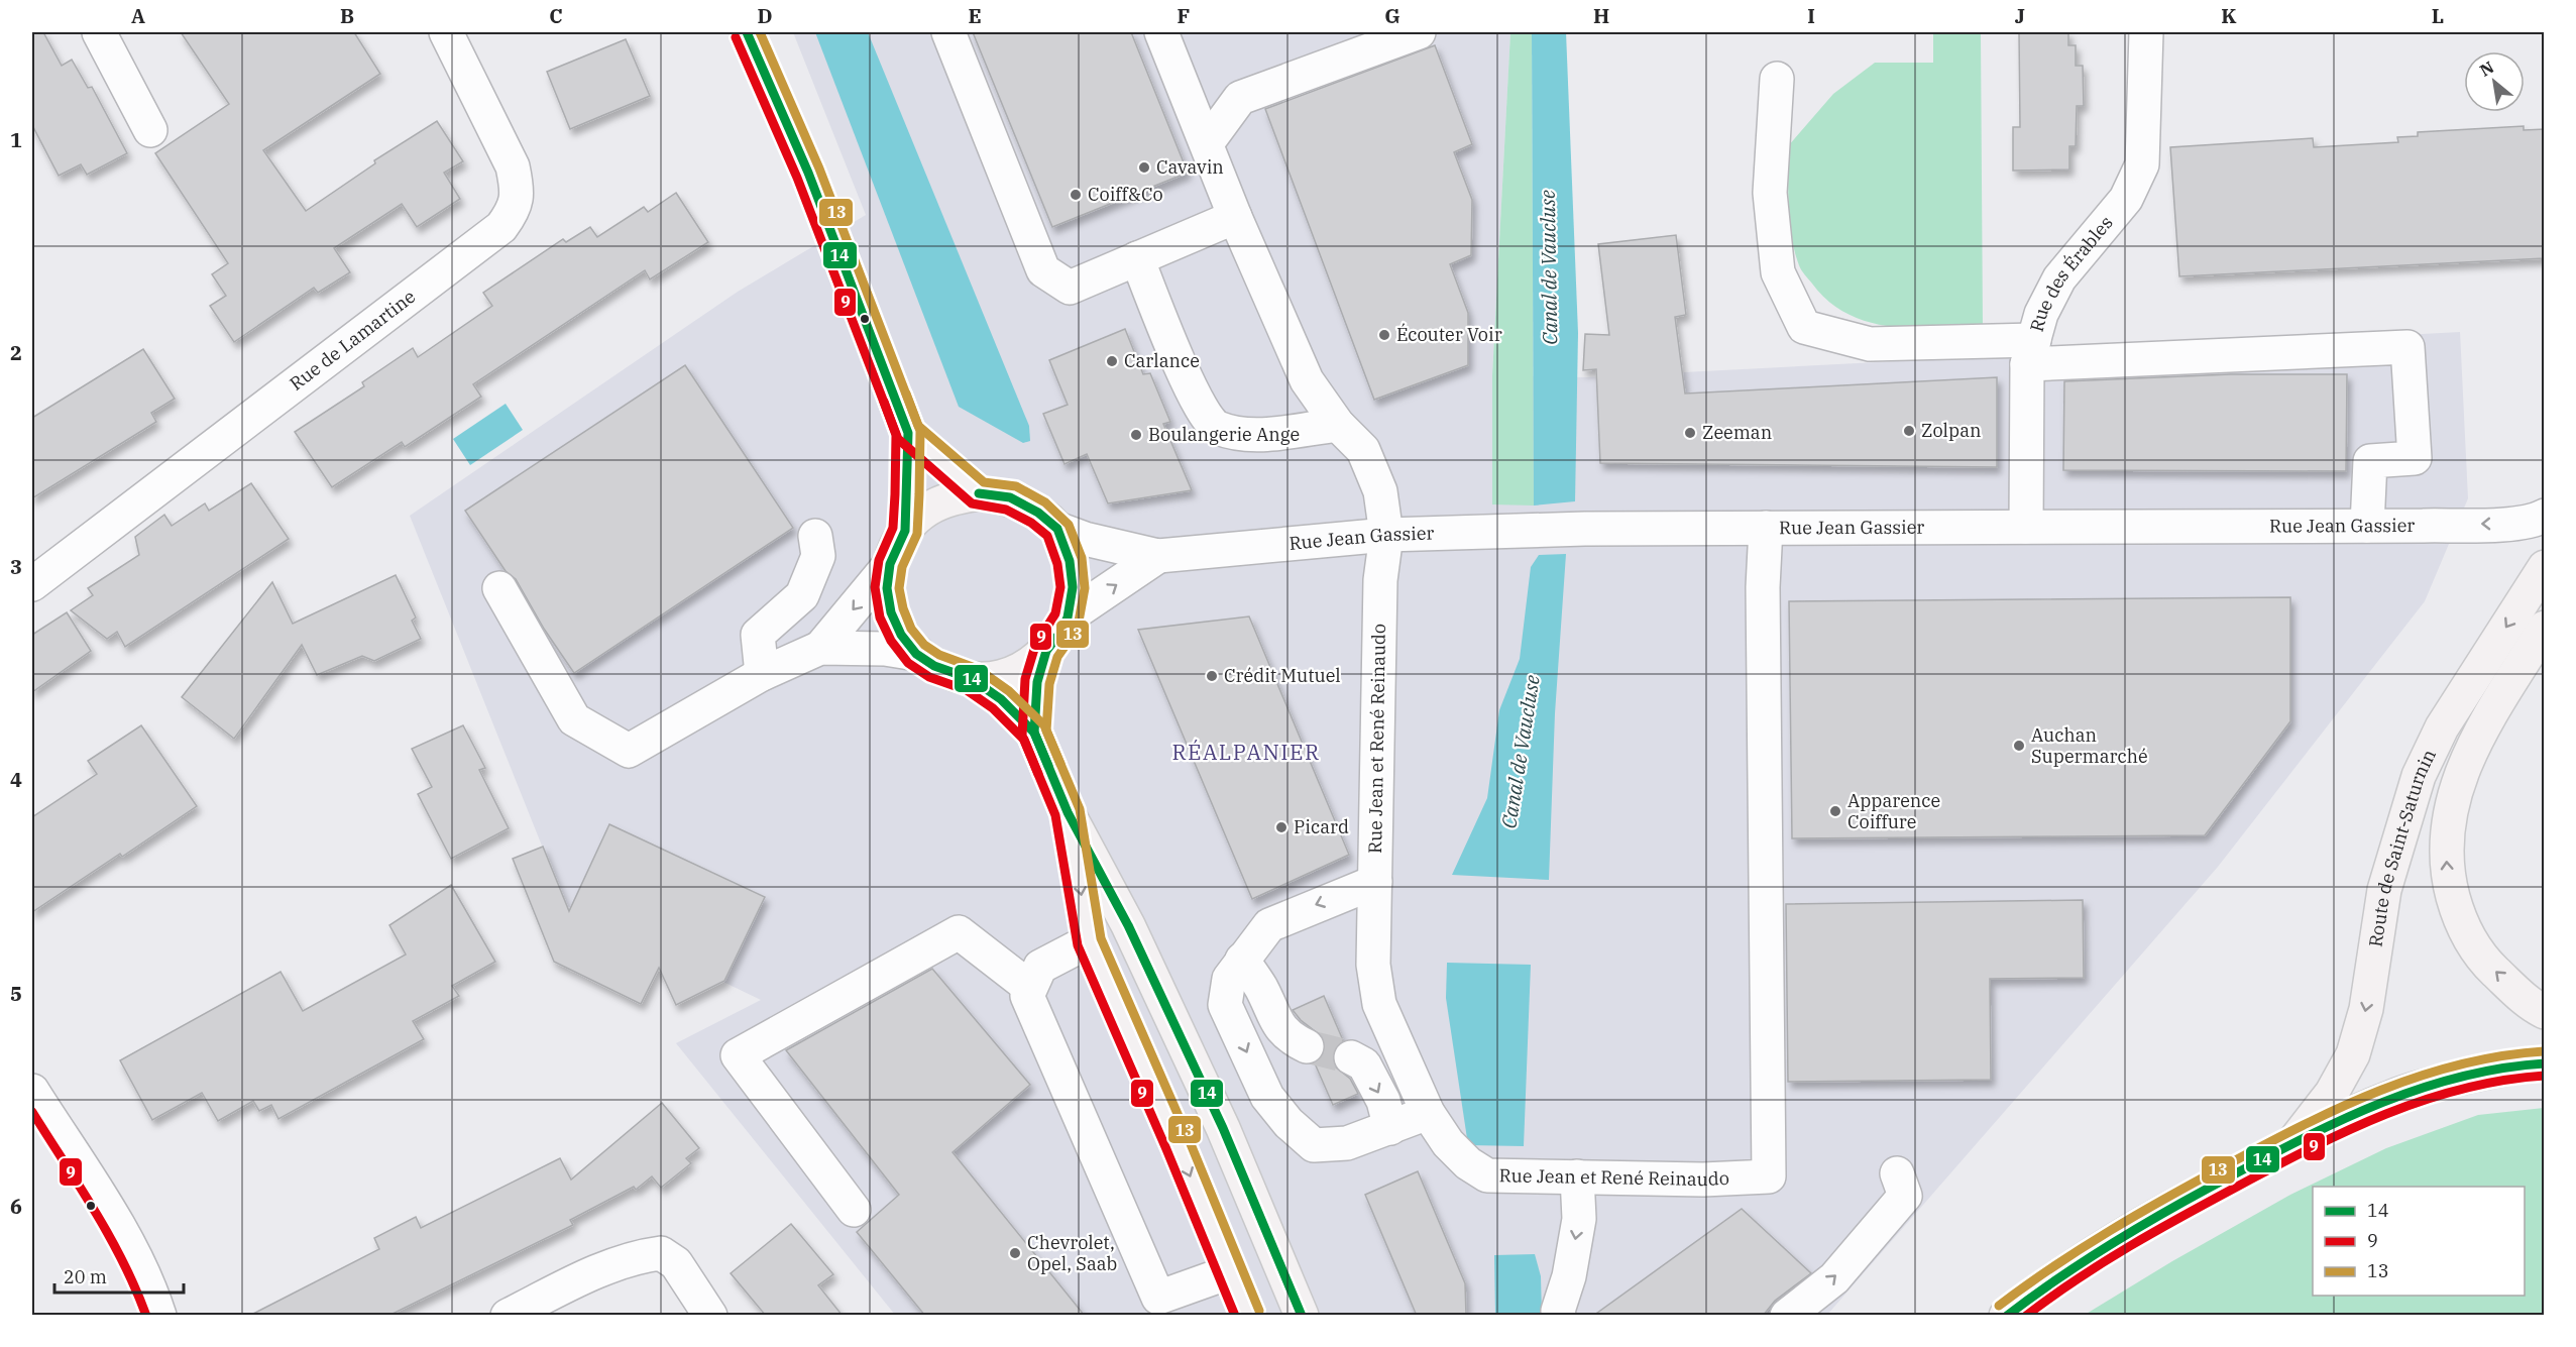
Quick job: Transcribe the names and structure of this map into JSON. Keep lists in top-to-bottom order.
{
  "streets": {
    "main road": ["Route de Saint-Saturnin"],
    "street": [
      "Rue des Érables",
      "Rue de Lamartine",
      "Rue Jean Gassier",
      "Rue Jean et René Reinaudo"
    ]
  },
  "crossings": [
    ["Rue des Érables", "Rue Jean Gassier"],
    ["Rue Jean Gassier", "Rue Jean et René Reinaudo"]
  ],
  "districts": ["RÉALPANIER"],
  "water": ["Canal de Vaucluse"],
  "places": [
    "Cavavin",
    "Coiff&Co",
    "Écouter Voir",
    "Carlance",
    "Zolpan",
    "Zeeman",
    "Boulangerie Ange",
    "Crédit Mutuel",
    "Auchan Supermarché",
    "Apparence Coiffure",
    "Picard",
    "Chevrolet, Opel, Saab"
  ],
  "lines": ["transit line 14", "transit line 13", "transit line 9"],
  "legend": ["14", "9", "13"],
  "scale_bar": "20 m",
  "north": "top left",
  "grid": {
    "columns": [
      "A",
      "B",
      "C",
      "D",
      "E",
      "F",
      "G",
      "H",
      "I",
      "J",
      "K",
      "L"
    ],
    "rows": [
      "1",
      "2",
      "3",
      "4",
      "5",
      "6"
    ]
  }
}
